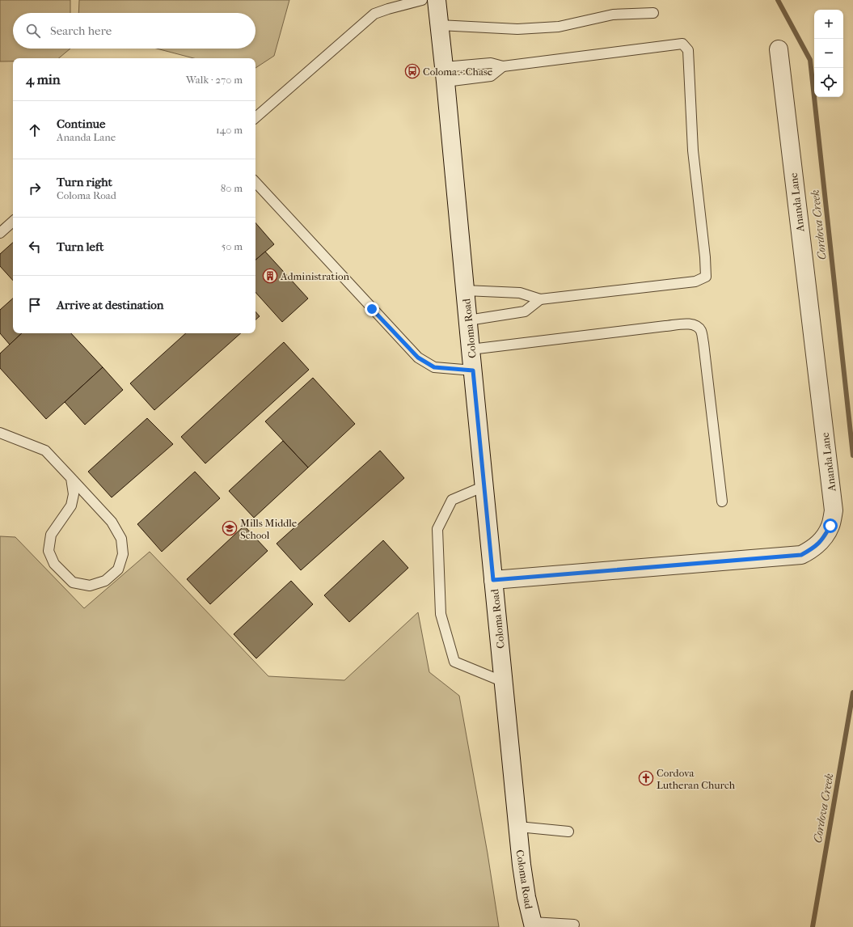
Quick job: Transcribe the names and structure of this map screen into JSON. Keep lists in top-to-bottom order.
{
  "streets": {
    "main road": ["Ananda Lane", "Coloma Road"]
  },
  "crossings": [
    ["Ananda Lane", "Coloma Road"]
  ],
  "water": ["Cordova Creek"],
  "places": {
    "bus stop": ["Coloma + Chase"],
    "building": ["Administration"],
    "school or university": ["Mills Middle School"],
    "church": ["Cordova Lutheran Church"]
  },
  "page": {
    "map_buttons": ["+", "−"],
    "search": "Search here",
    "heading": ["4 min", "Walk · 270 m"],
    "list": [
      ["Continue", "Ananda Lane", "140 m"],
      ["Turn right", "Coloma Road", "80 m"],
      ["Turn left", "50 m"],
      "Arrive at destination"
    ]
  }
}
